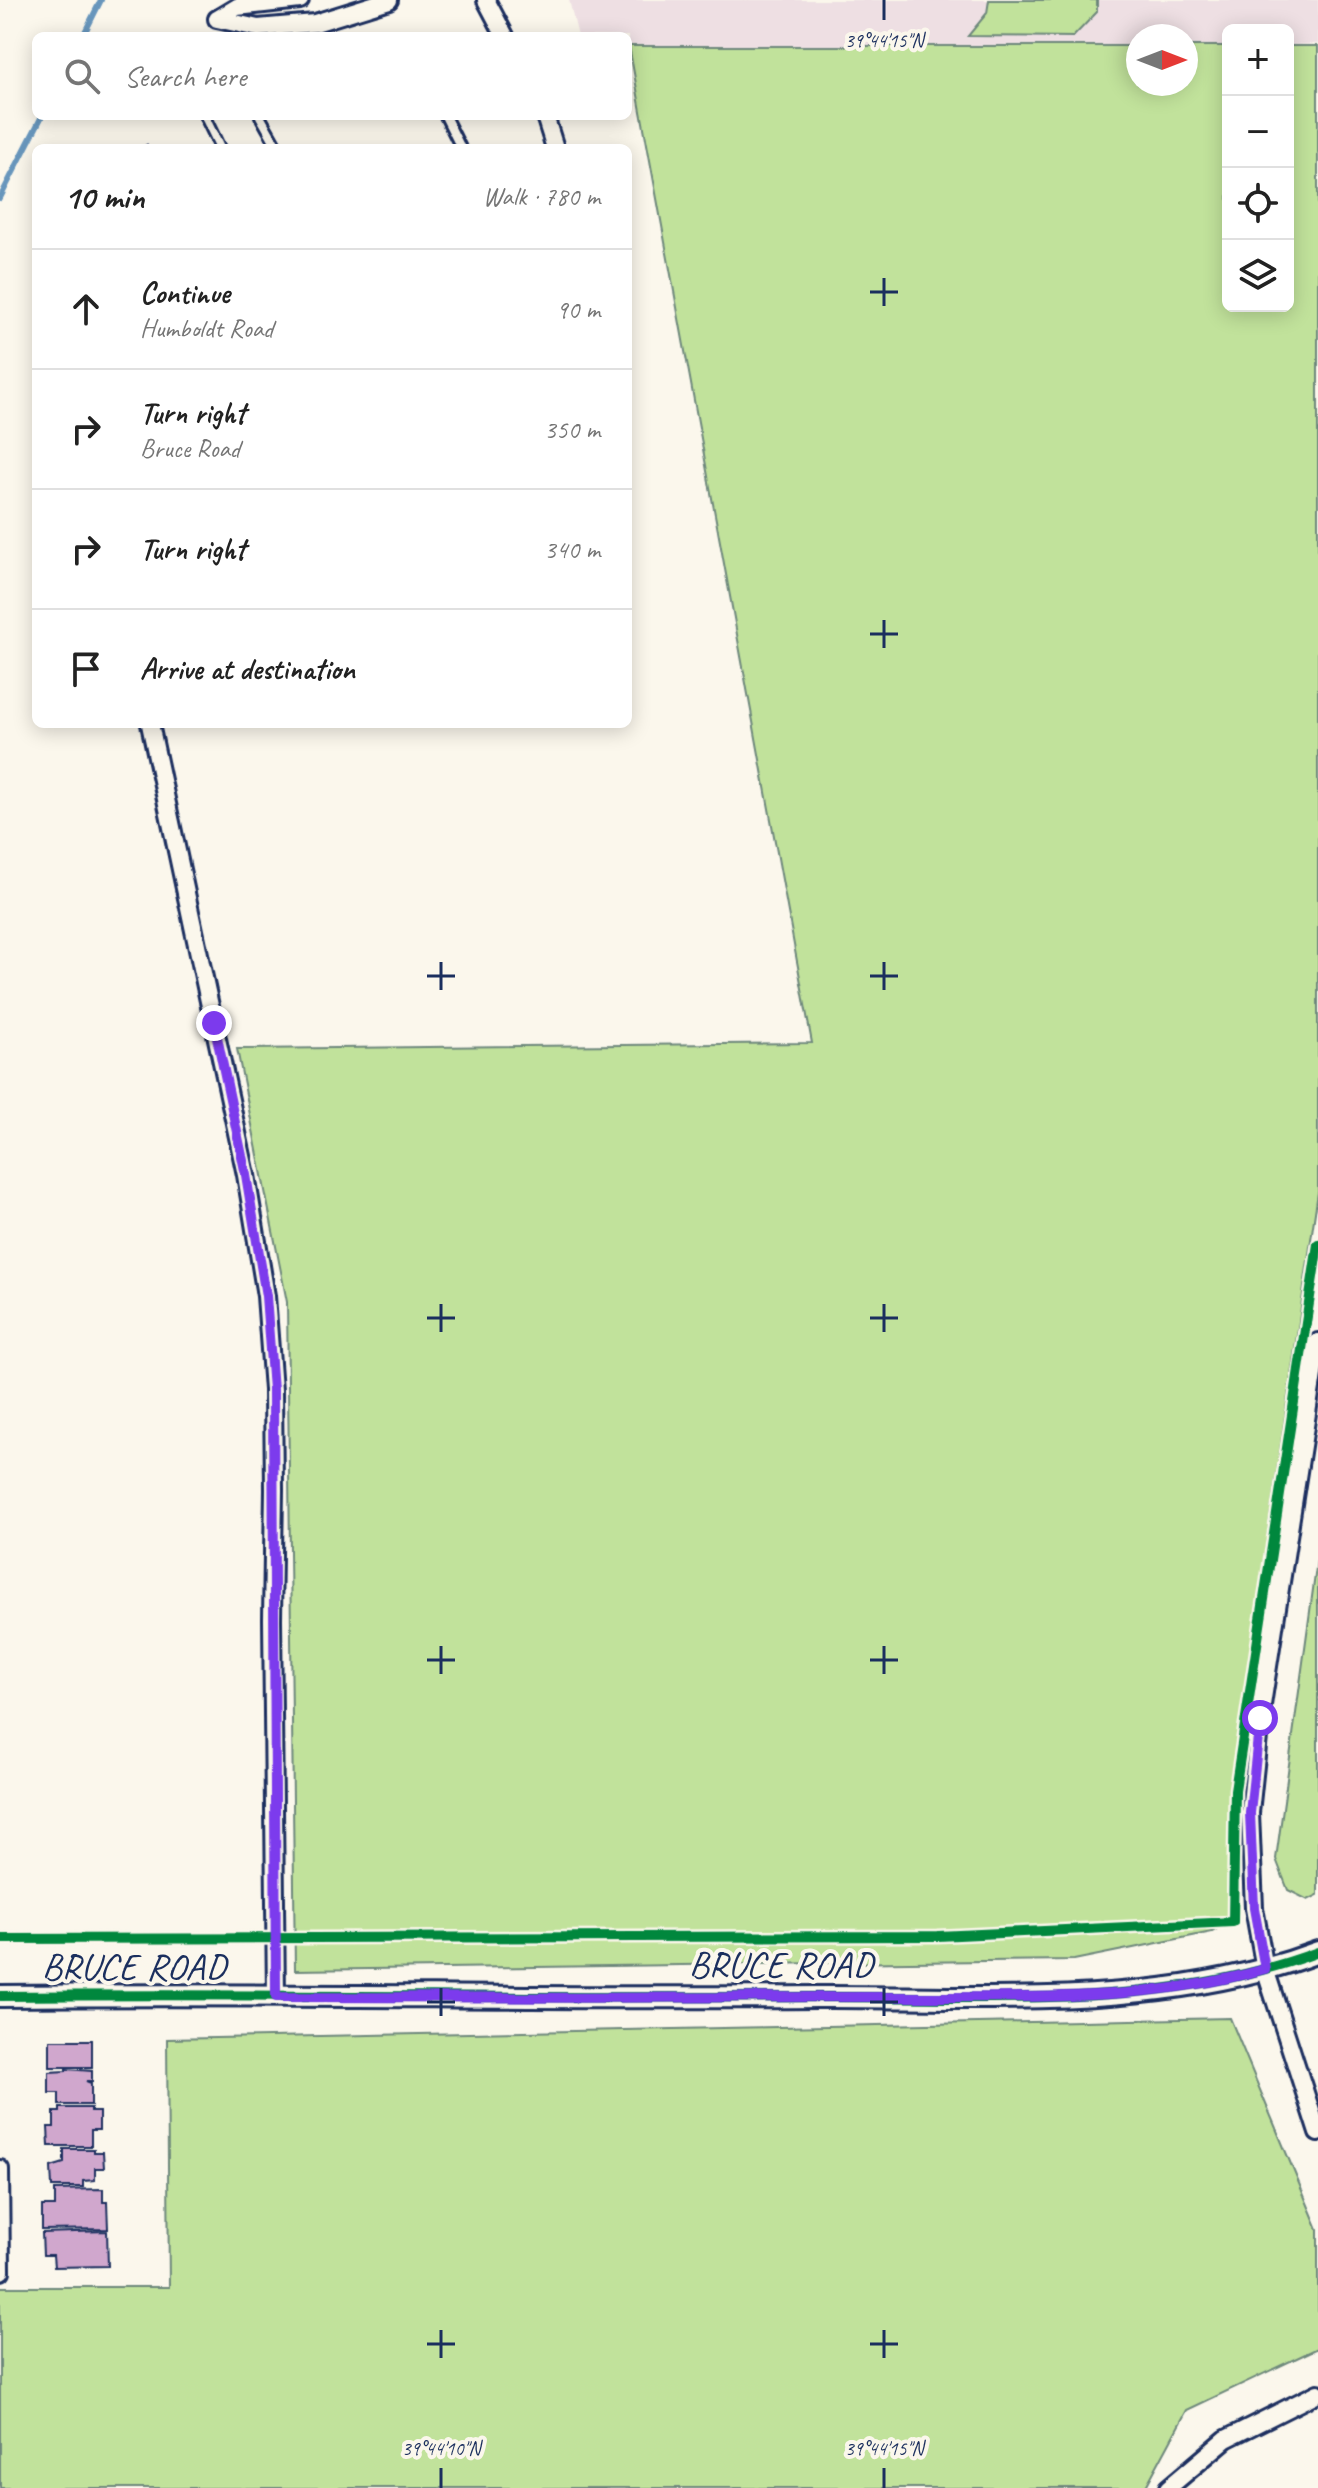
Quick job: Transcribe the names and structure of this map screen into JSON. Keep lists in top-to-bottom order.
{
  "streets": {
    "street": ["BRUCE ROAD"]
  },
  "north": "right",
  "page": {
    "map_buttons": ["+", "−"],
    "search": "Search here",
    "heading": ["10 min", "Walk · 780 m"],
    "list": [
      ["Continue", "Humboldt Road", "90 m"],
      ["Turn right", "Bruce Road", "350 m"],
      ["Turn right", "340 m"],
      "Arrive at destination"
    ]
  },
  "coordinates": ["39°44'15\"N", "39°44'10\"N"]
}
